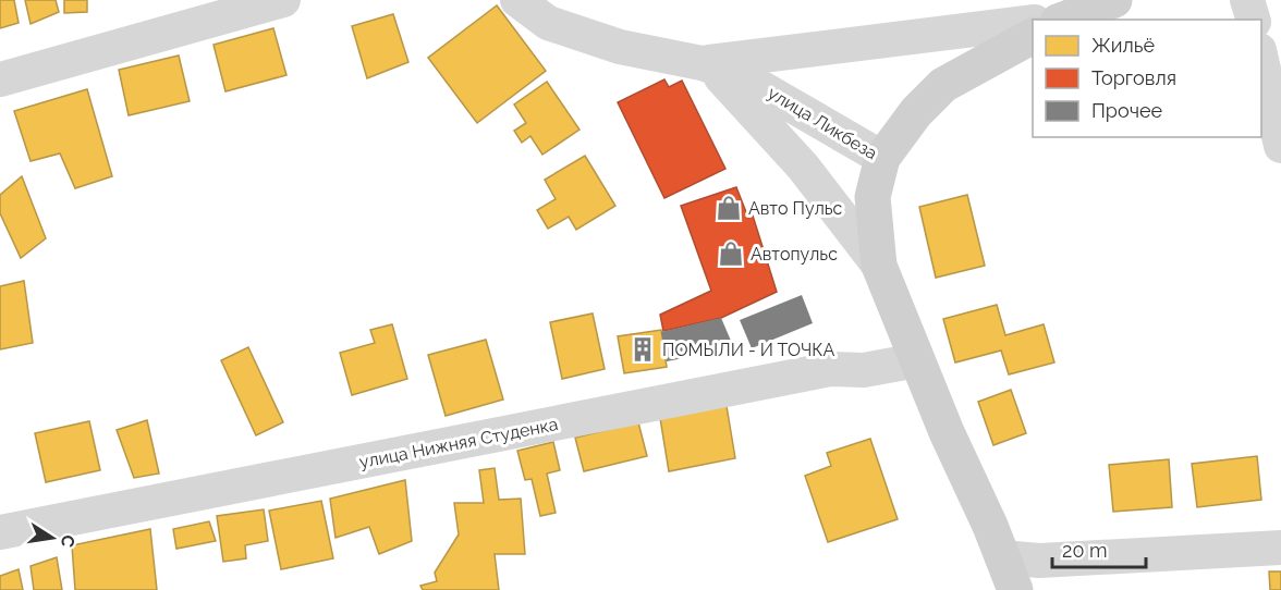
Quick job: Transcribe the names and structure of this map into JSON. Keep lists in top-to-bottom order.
{
  "streets": {
    "main road": ["улица Ликбеза"],
    "street": ["улица Нижняя Cтуденкa"]
  },
  "crossings": [
    ["улица Ликбеза", "улица Нижняя Cтуденкa"]
  ],
  "places": {
    "shop": ["Авто Пульс", "Автопульс"],
    "building": ["ПОМЫЛИ - И ТОЧКА"]
  },
  "legend": ["Жильё", "Торговля", "Прочее"],
  "scale_bar": "20 m",
  "north": "right"
}
